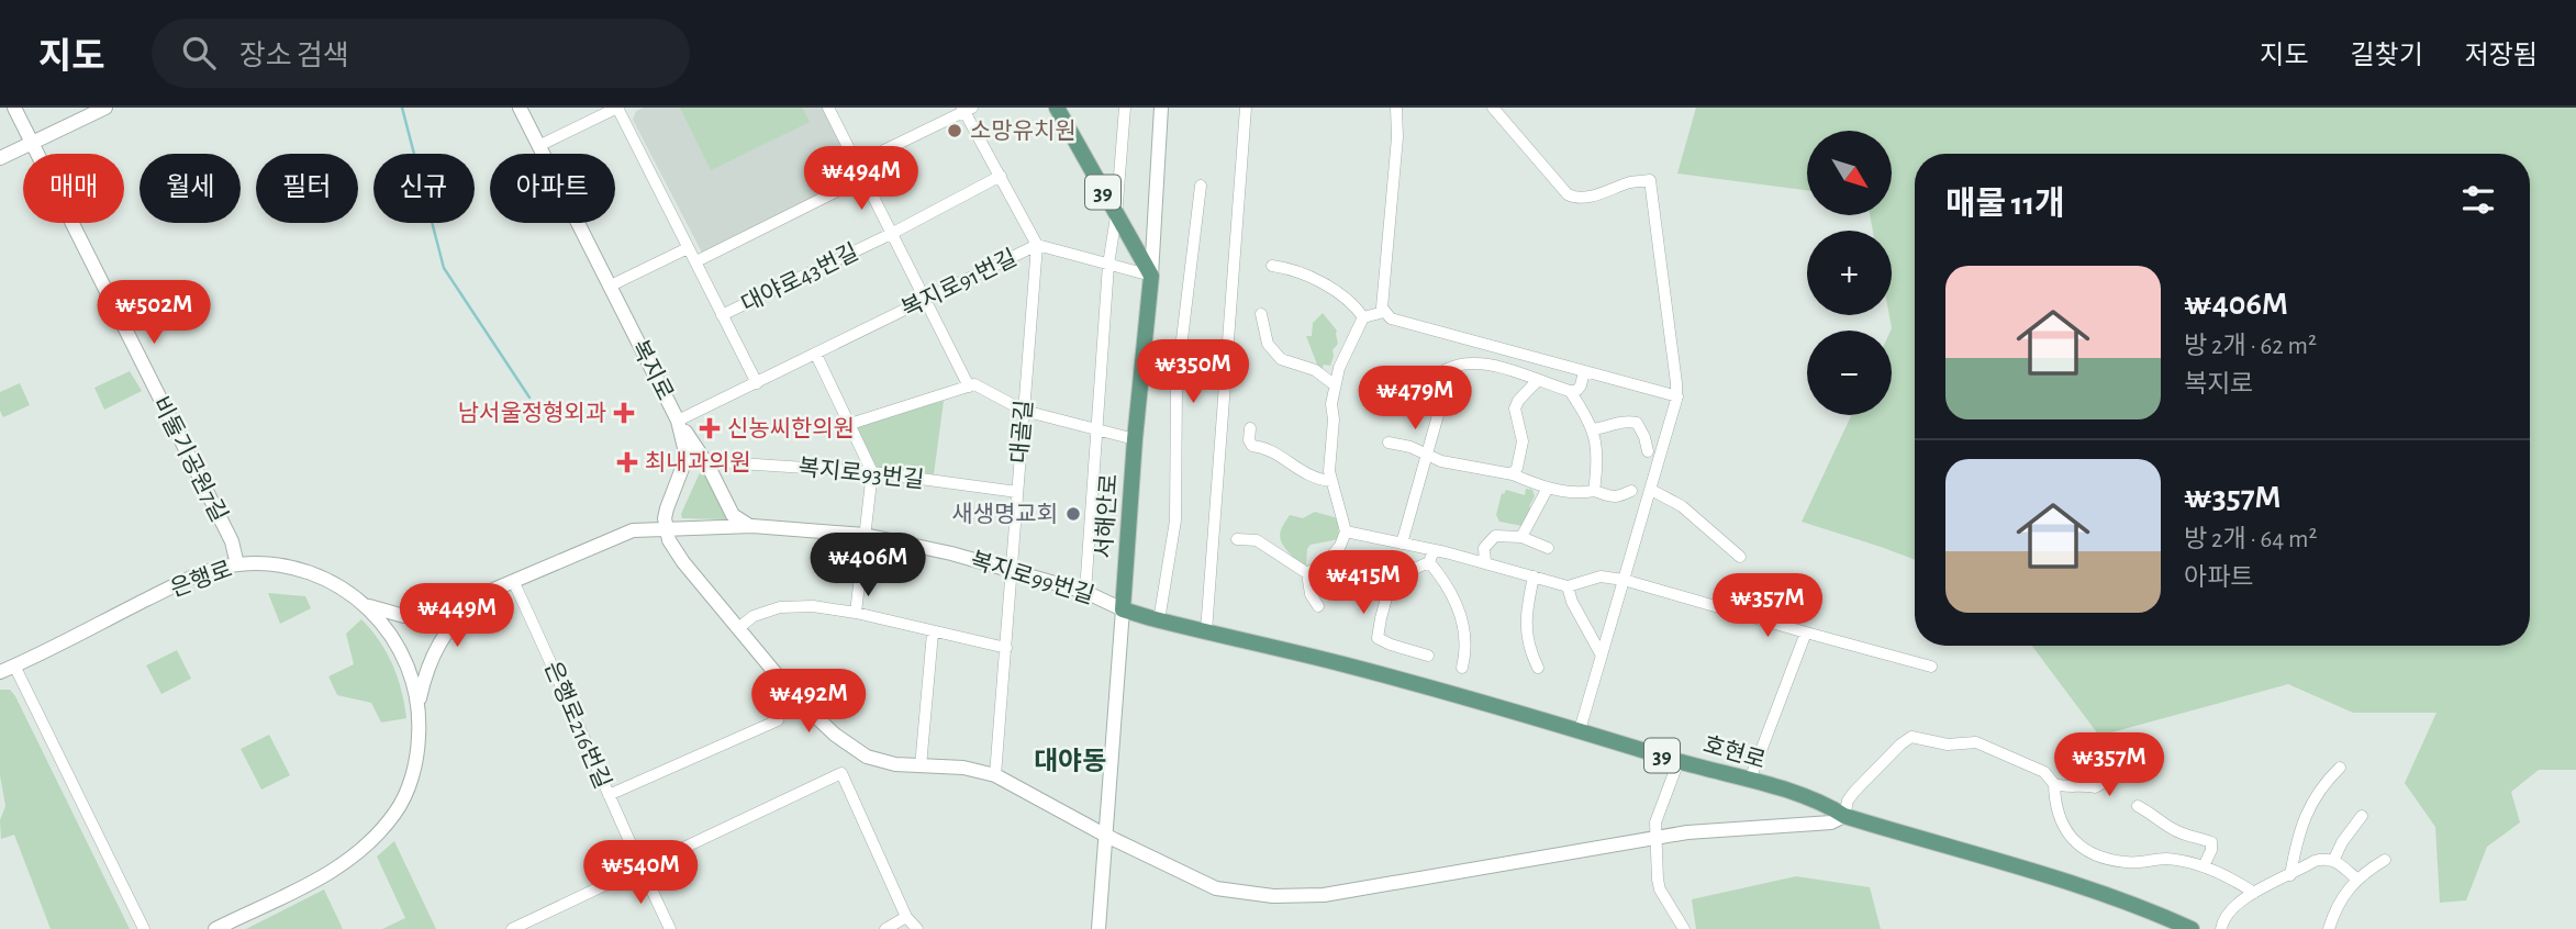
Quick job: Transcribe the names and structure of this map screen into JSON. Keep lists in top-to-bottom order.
{
  "streets": {
    "main road": ["39", "서해안로", "호현로"],
    "street": [
      "대야로43번길",
      "복지로91번길",
      "복지로",
      "대골길",
      "비둘기공원7길",
      "복지로93번길",
      "복지로99번길",
      "은행로",
      "은행로216번길"
    ]
  },
  "crossings": [
    ["39", "복지로91번길"],
    ["39", "서해안로"],
    ["복지로91번길", "복지로"],
    ["복지로91번길", "대골길"],
    ["복지로91번길", "서해안로"],
    ["복지로", "복지로99번길"],
    ["대골길", "복지로93번길"],
    ["대골길", "복지로99번길"],
    ["비둘기공원7길", "은행로"],
    ["서해안로", "복지로99번길"],
    ["서해안로", "호현로"],
    ["복지로99번길", "호현로"]
  ],
  "districts": ["대야동"],
  "places": {
    "other": ["소망유치원", "새생명교회"],
    "health": ["남서울정형외과", "신농씨한의원", "최내과의원"]
  },
  "north": "bottom right",
  "page": {
    "header": "지도",
    "search": "장소 검색",
    "nav": ["지도", "길찾기", "저장됨"],
    "map_buttons": ["+", "−"],
    "price": [
      "₩494M",
      "₩502M",
      "₩350M",
      "₩479M",
      "₩406M",
      "₩415M",
      "₩357M",
      "₩449M",
      "₩492M",
      "₩357M",
      "₩540M"
    ],
    "chip": [
      "매매",
      "월세",
      "필터",
      "신규",
      "아파트"
    ],
    "heading": "매물 11개",
    "list": [
      {
        "name": "₩406M",
        "note": "방 2개 · 62 m² · 복지로"
      },
      {
        "name": "₩357M",
        "note": "방 2개 · 64 m² · 아파트"
      }
    ]
  }
}
